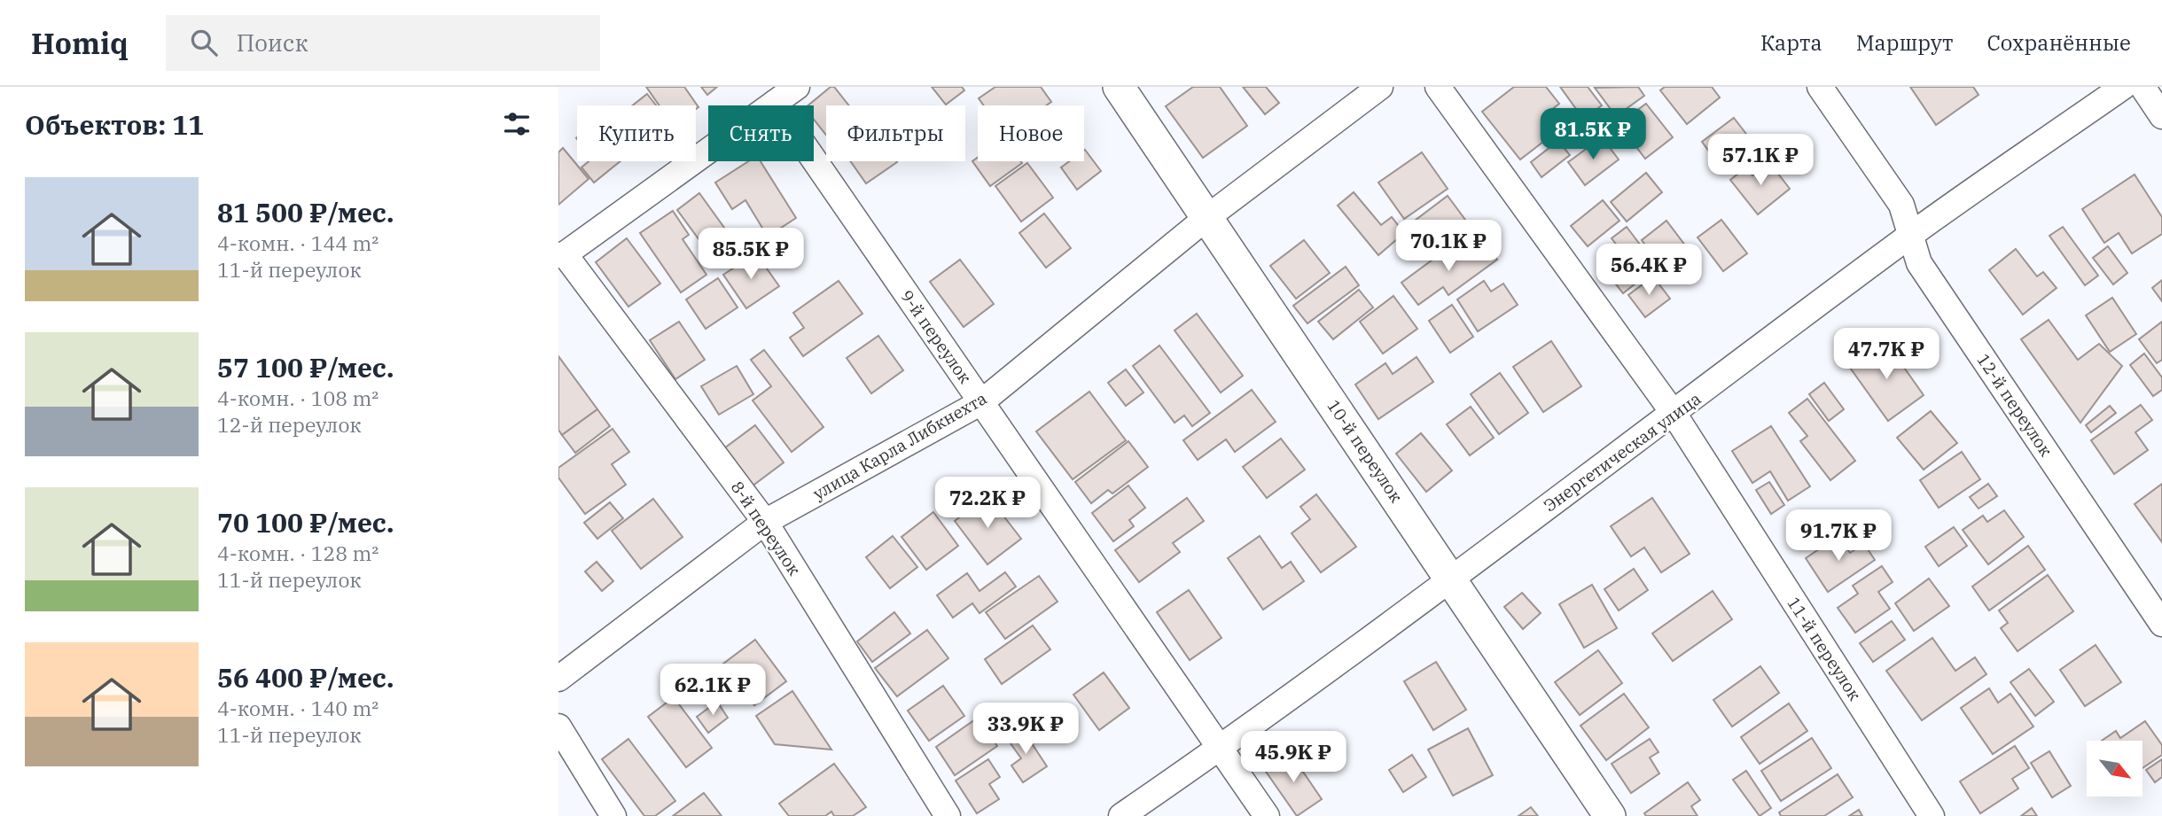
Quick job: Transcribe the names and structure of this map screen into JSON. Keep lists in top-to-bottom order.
{
  "streets": {
    "street": [
      "9-й переулок",
      "12-й переулок",
      "улица Карла Либкнехта",
      "10-й переулок",
      "Энергетическая улица",
      "8-й переулок",
      "11-й переулок"
    ]
  },
  "crossings": [
    ["9-й переулок", "улица Карла Либкнехта"],
    ["9-й переулок", "Энергетическая улица"],
    ["12-й переулок", "Энергетическая улица"],
    ["улица Карла Либкнехта", "10-й переулок"],
    ["улица Карла Либкнехта", "8-й переулок"],
    ["10-й переулок", "Энергетическая улица"],
    ["Энергетическая улица", "11-й переулок"]
  ],
  "north": "bottom right",
  "page": {
    "header": "Homiq",
    "search": "Поиск",
    "nav": ["Карта", "Маршрут", "Сохранённые"],
    "heading": "Объектов: 11",
    "chip": [
      "Купить",
      "Снять",
      "Фильтры",
      "Новое"
    ],
    "price": [
      "81.5K ₽",
      "57.1K ₽",
      "70.1K ₽",
      "85.5K ₽",
      "56.4K ₽",
      "47.7K ₽",
      "72.2K ₽",
      "91.7K ₽",
      "62.1K ₽",
      "33.9K ₽",
      "45.9K ₽"
    ],
    "list": [
      {
        "name": "81 500 ₽/мес.",
        "note": "4-комн. · 144 m² · 11-й переулок"
      },
      {
        "name": "57 100 ₽/мес.",
        "note": "4-комн. · 108 m² · 12-й переулок"
      },
      {
        "name": "70 100 ₽/мес.",
        "note": "4-комн. · 128 m² · 11-й переулок"
      },
      {
        "name": "56 400 ₽/мес.",
        "note": "4-комн. · 140 m² · 11-й переулок"
      }
    ]
  }
}
